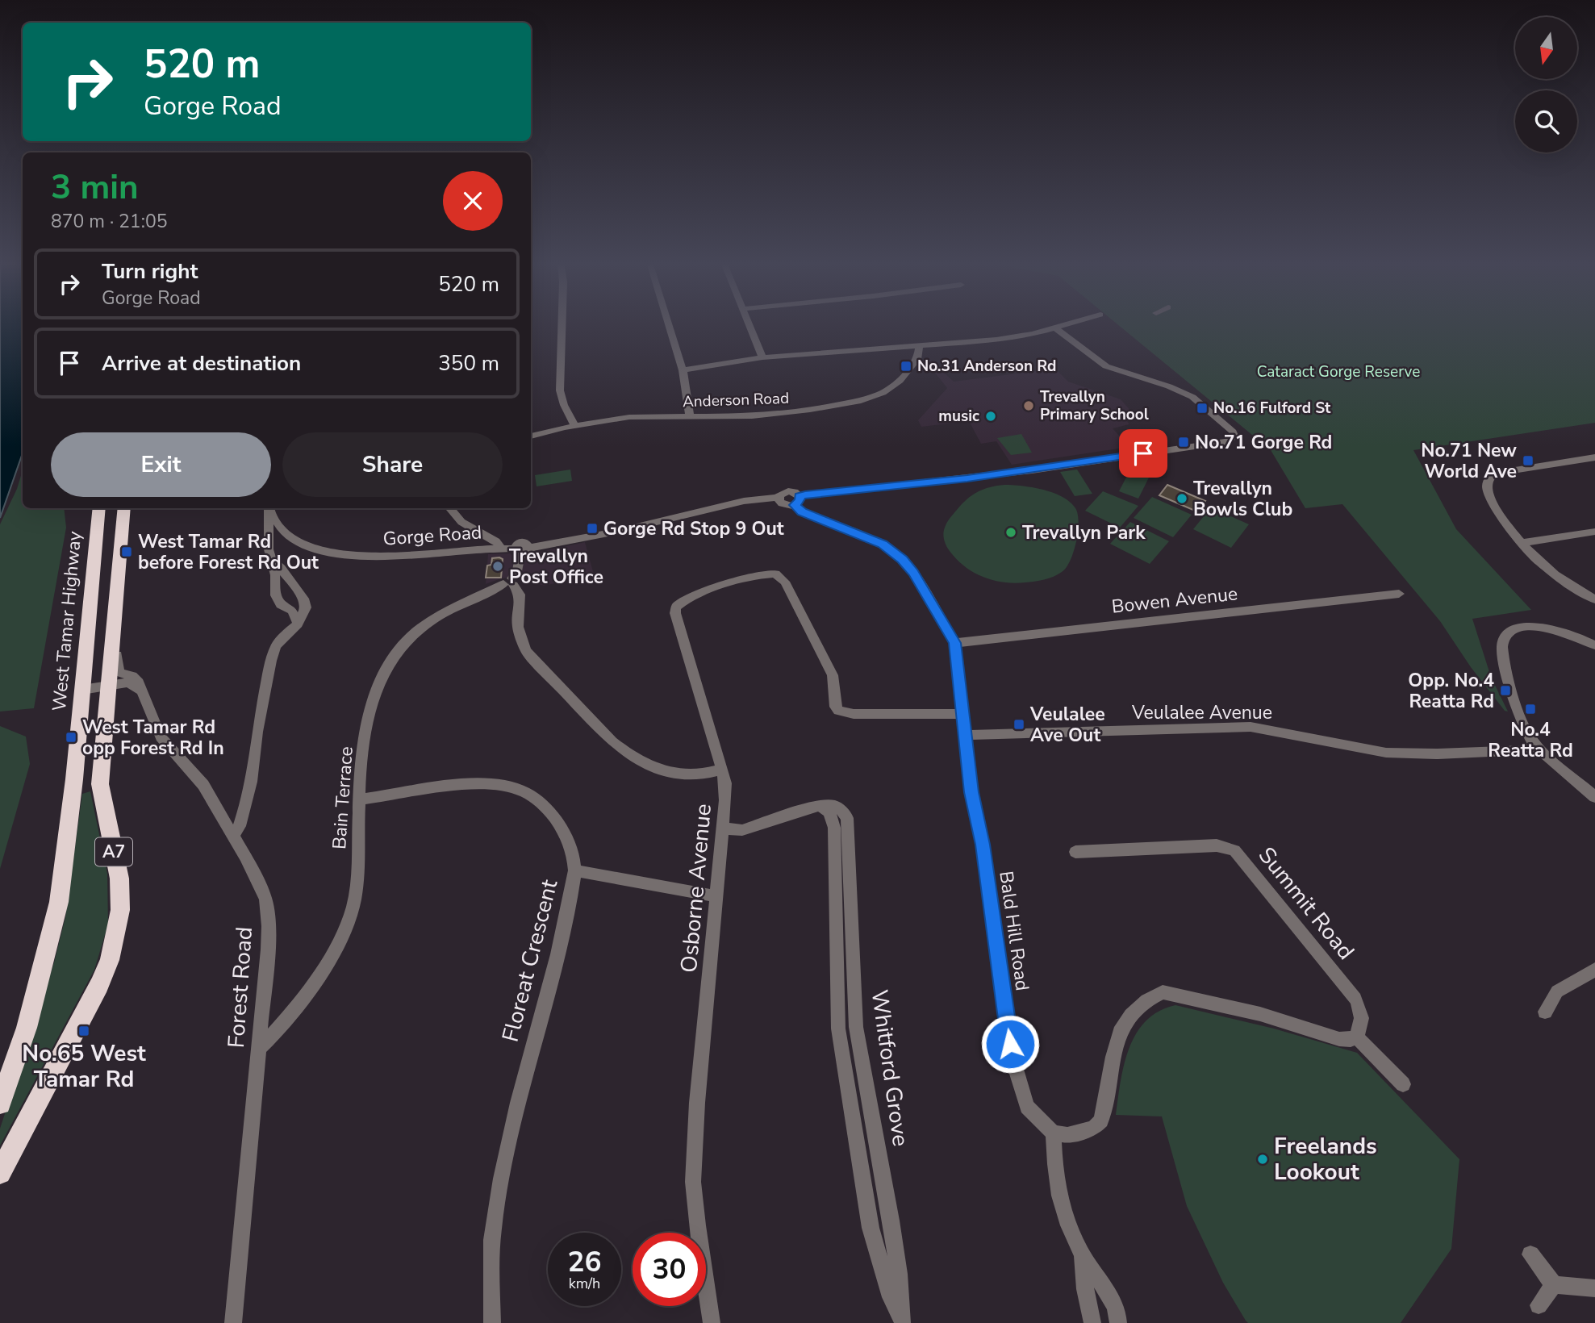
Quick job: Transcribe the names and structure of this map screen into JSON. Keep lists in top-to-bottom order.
{
  "streets": {
    "highway": ["West Tamar Highway", "A7"],
    "street": [
      "Anderson Road",
      "Gorge Road",
      "Bowen Avenue",
      "Veulalee Avenue",
      "Bain Terrace",
      "Osborne Avenue",
      "Summit Road",
      "Bald Hill Road",
      "Floreat Crescent",
      "Forest Road"
    ]
  },
  "crossings": [
    ["Gorge Road", "Bald Hill Road"],
    ["Bowen Avenue", "Bald Hill Road"],
    ["Veulalee Avenue", "Bald Hill Road"],
    ["Bain Terrace", "Osborne Avenue"],
    ["Bain Terrace", "Floreat Crescent"],
    ["Bain Terrace", "Forest Road"],
    ["A7", "Forest Road"]
  ],
  "parks": ["Cataract Gorge Reserve"],
  "places": {
    "transit": [
      "No.31 Anderson Rd",
      "No.16 Fulford St",
      "No.71 Gorge Rd",
      "No.71 New World Ave",
      "Gorge Rd Stop 9 Out",
      "West Tamar Rd before Forest Rd Out",
      "Opp. No.4 Reatta Rd",
      "No.4 Reatta Rd",
      "Veulalee Ave Out",
      "West Tamar Rd opp Forest Rd In",
      "No.65 West Tamar Rd"
    ],
    "other": [
      "Trevallyn Primary School",
      "music",
      "Trevallyn Bowls Club",
      "Trevallyn Park",
      "Trevallyn Post Office",
      "Freelands Lookout"
    ]
  },
  "north": "bottom",
  "page": {
    "turn": ["520 m", "Gorge Road"],
    "heading": ["3 min", "870 m · 21:05"],
    "list": [
      {
        "name": "Turn right",
        "note": "Gorge Road",
        "value": "520 m"
      },
      {
        "name": "Arrive at destination",
        "value": "350 m"
      }
    ],
    "buttons": ["Exit", "Share"],
    "speed": "26 km/h",
    "limit": "30"
  }
}
